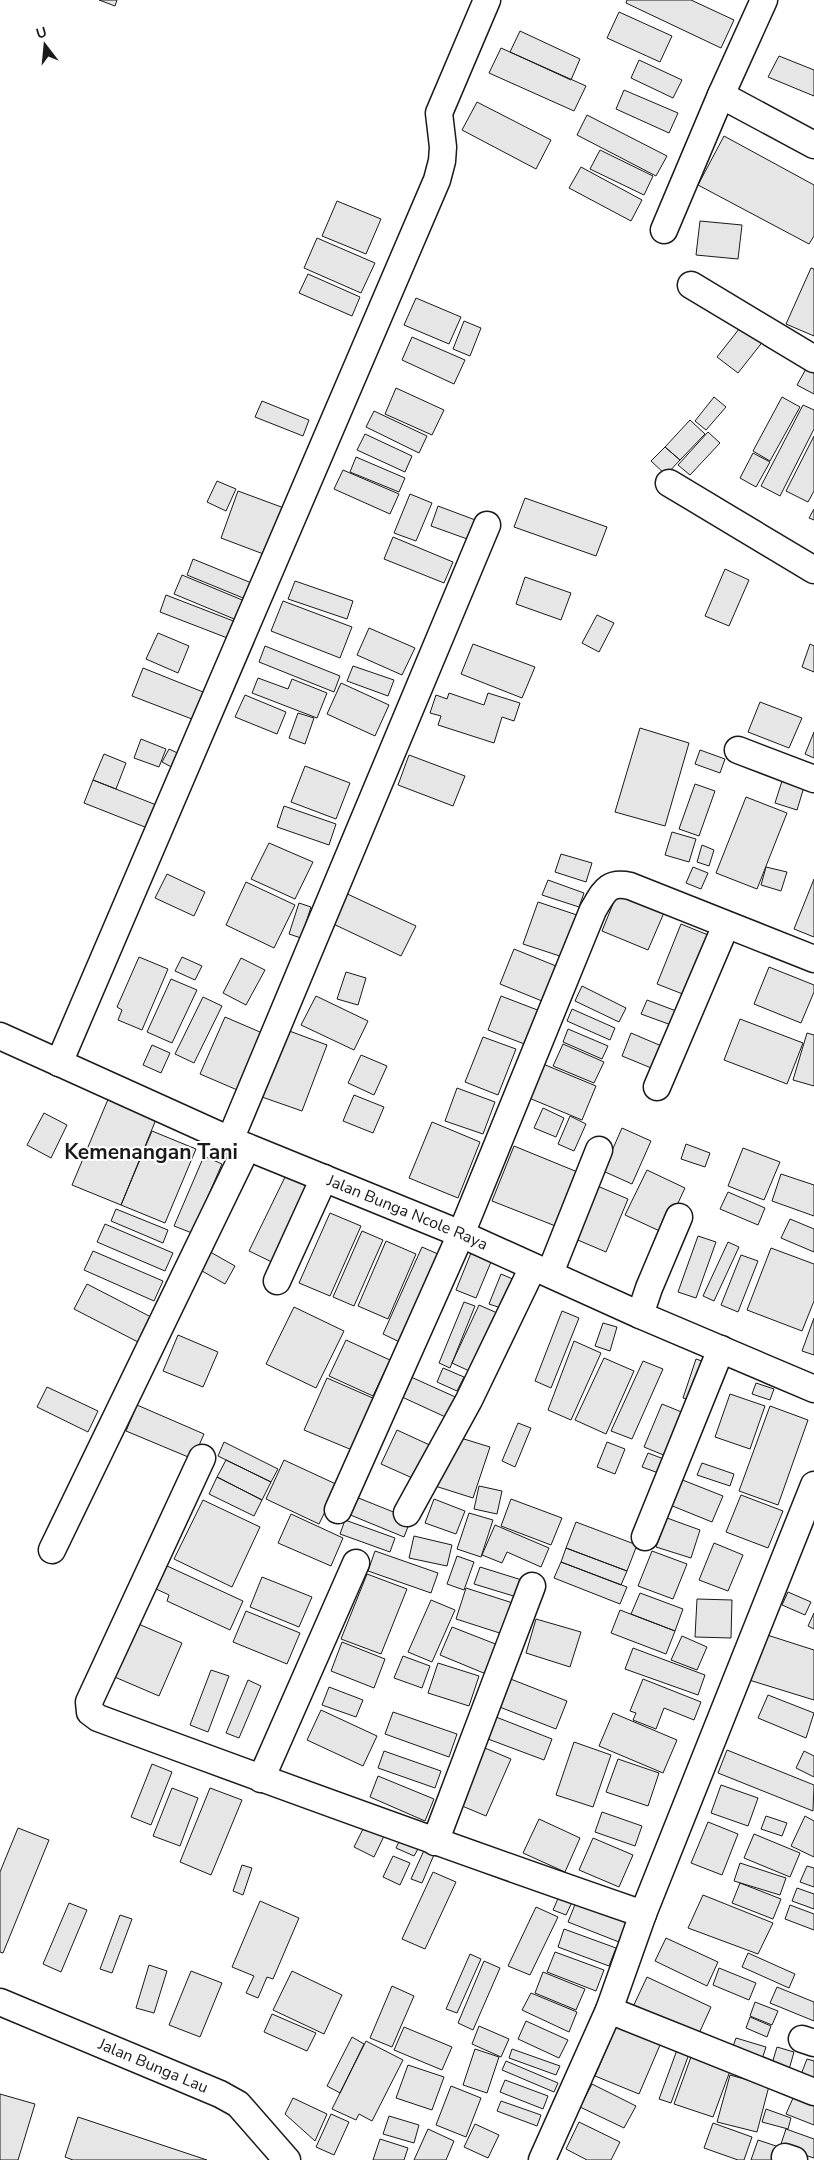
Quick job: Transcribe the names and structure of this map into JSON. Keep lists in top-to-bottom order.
{
  "streets": {
    "street": ["Jalan Bunga Ncole Raya", "Jalan Bunga Lau"]
  },
  "districts": ["Kemenangan Tani"],
  "north": "top"
}
